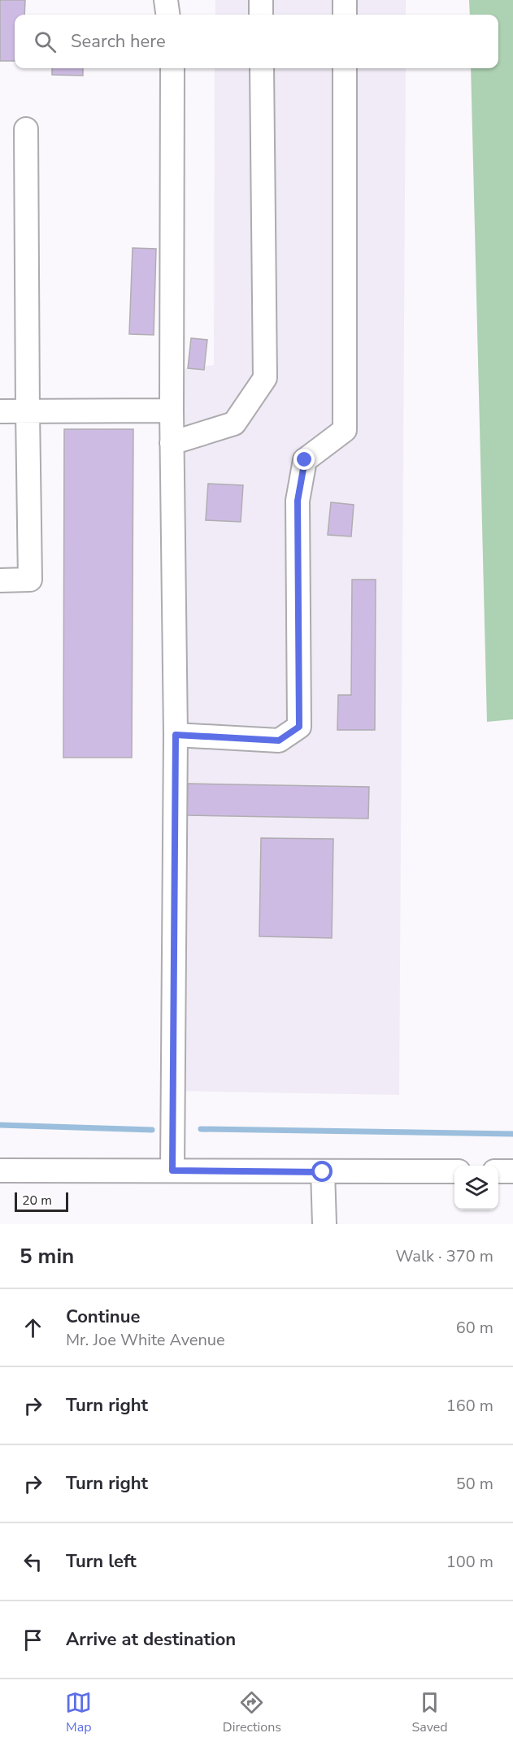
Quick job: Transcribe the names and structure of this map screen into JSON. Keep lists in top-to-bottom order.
{
  "scale_bar": "20 m",
  "page": {
    "search": "Search here",
    "scale": "20 m",
    "heading": ["5 min", "Walk · 370 m"],
    "list": [
      ["Continue", "Mr. Joe White Avenue", "60 m"],
      ["Turn right", "160 m"],
      ["Turn right", "50 m"],
      ["Turn left", "100 m"],
      "Arrive at destination"
    ],
    "nav": ["Map", "Directions", "Saved"]
  }
}
